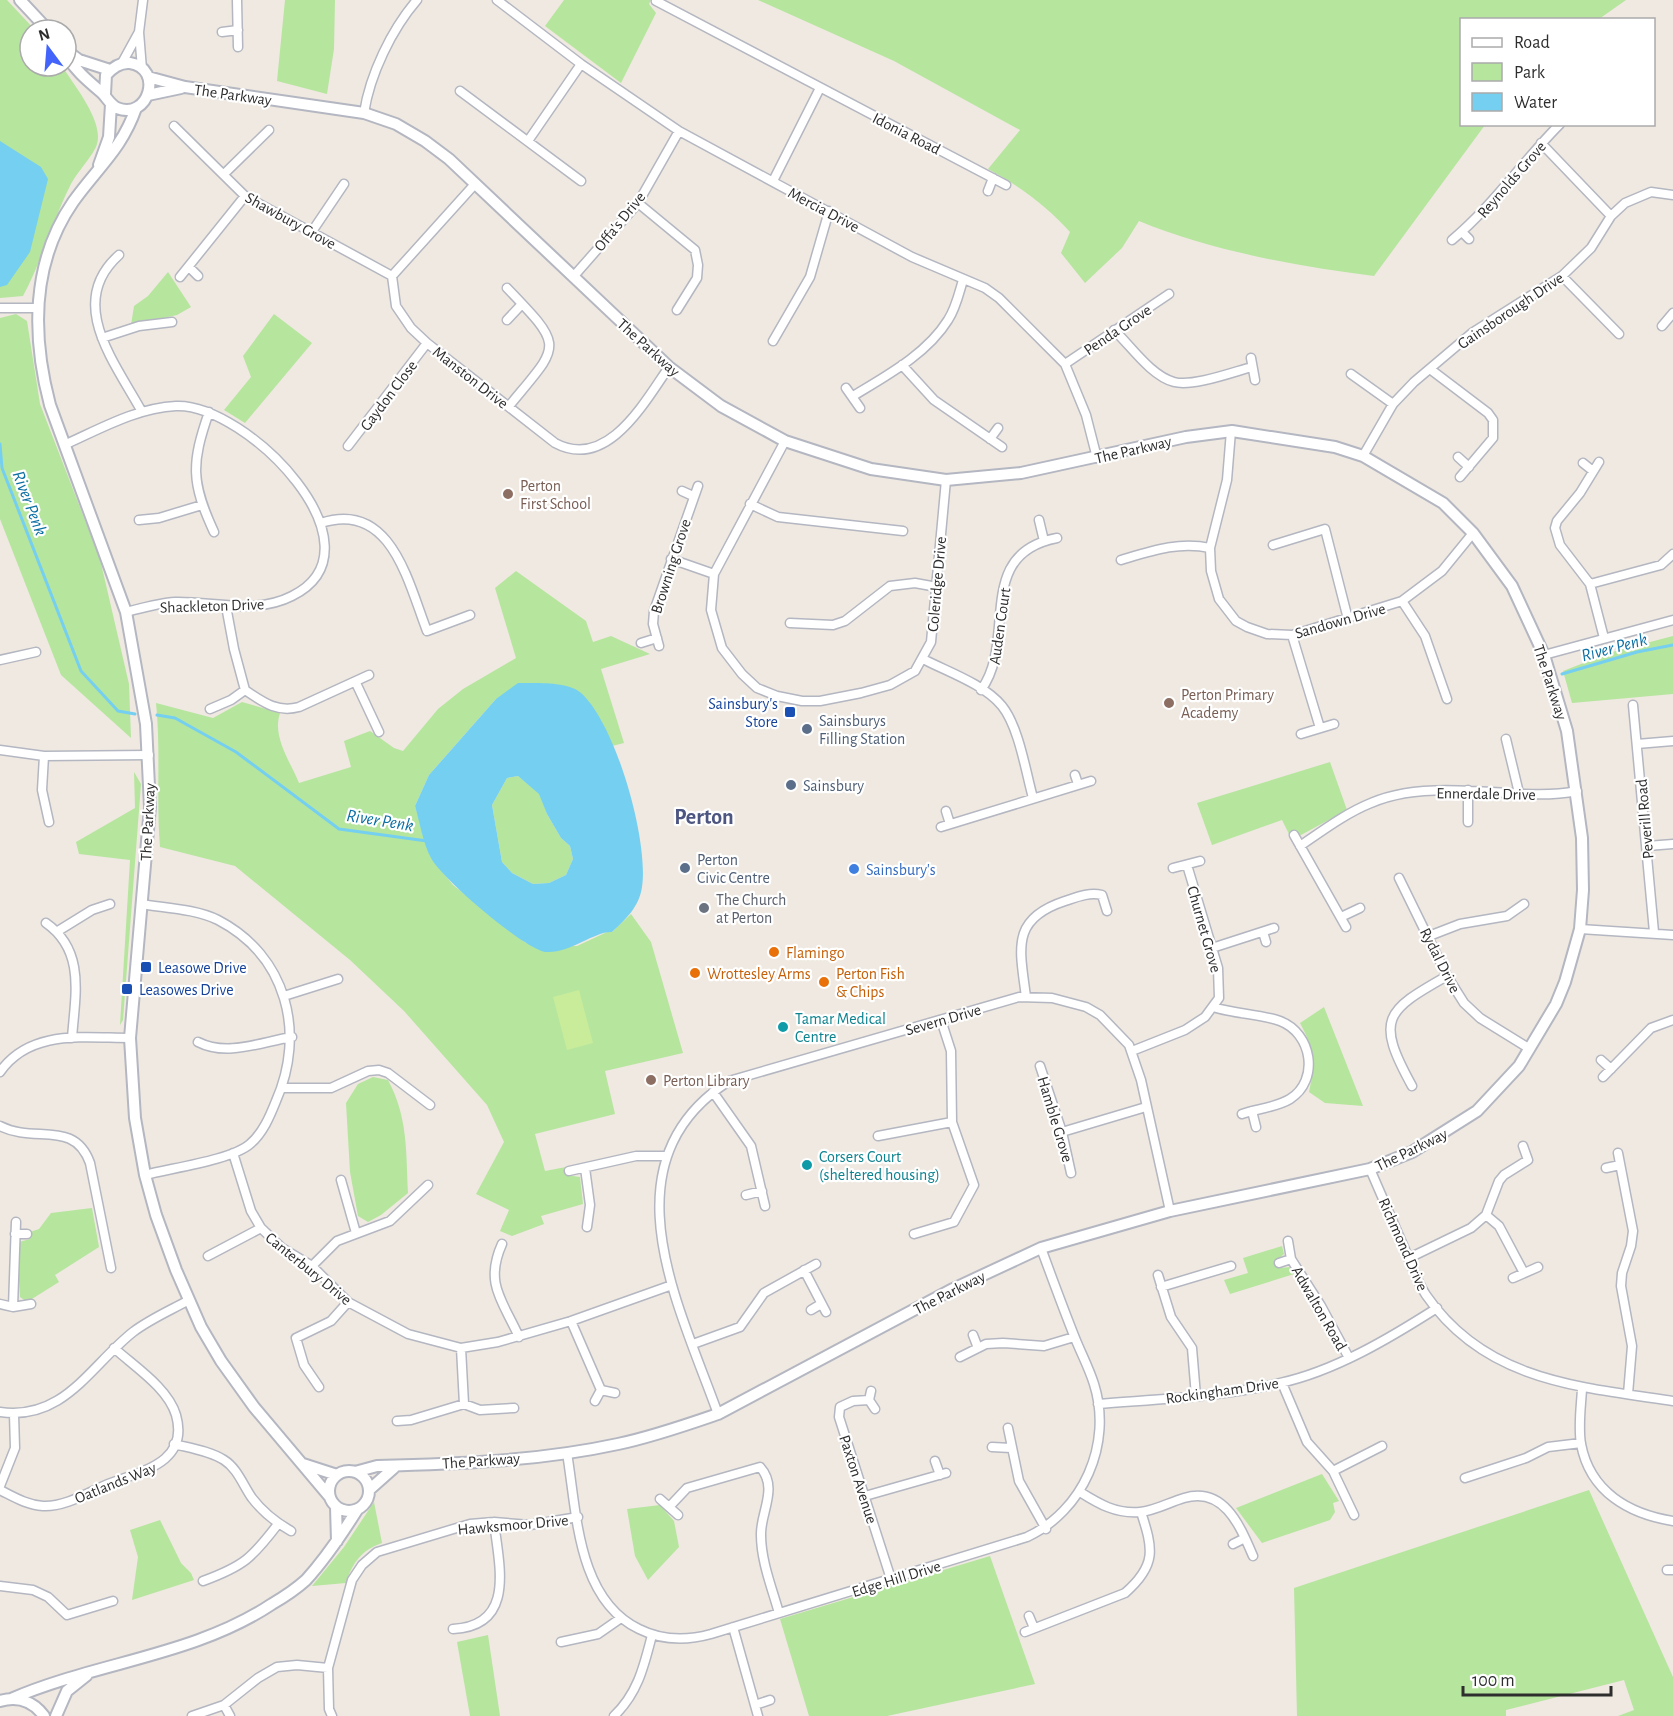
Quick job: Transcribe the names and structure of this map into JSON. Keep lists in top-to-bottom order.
{
  "streets": {
    "street": [
      "The Parkway",
      "Idonia Road",
      "Reynolds Grove",
      "Mercia Drive",
      "Shawbury Grove",
      "Offa's Drive",
      "Gainsborough Drive",
      "Penda Grove",
      "Manston Drive",
      "Gaydon Close",
      "Browning Grove",
      "Coleridge Drive",
      "Shackleton Drive",
      "Sandown Drive",
      "Auden Court",
      "Ennerdale Drive",
      "Peverill Road",
      "Churnet Grove",
      "Rydal Drive",
      "Severn Drive",
      "Hamble Grove",
      "Richmond Drive",
      "Canterbury Drive",
      "Adwalton Road",
      "Rockingham Drive",
      "Paxton Avenue",
      "Oatlands Way",
      "Hawksmoor Drive",
      "Edge Hill Drive"
    ]
  },
  "crossings": [
    ["The Parkway", "Mercia Drive"],
    ["The Parkway", "Offa's Drive"],
    ["The Parkway", "Gainsborough Drive"],
    ["The Parkway", "Manston Drive"],
    ["The Parkway", "Coleridge Drive"],
    ["The Parkway", "Shackleton Drive"],
    ["The Parkway", "Sandown Drive"],
    ["The Parkway", "Ennerdale Drive"],
    ["The Parkway", "Rydal Drive"],
    ["The Parkway", "Severn Drive"],
    ["The Parkway", "Richmond Drive"],
    ["The Parkway", "Edge Hill Drive"],
    ["Mercia Drive", "Offa's Drive"],
    ["Mercia Drive", "Penda Grove"],
    ["Shawbury Grove", "Manston Drive"],
    ["Manston Drive", "Gaydon Close"],
    ["Severn Drive", "Canterbury Drive"],
    ["Richmond Drive", "Rockingham Drive"],
    ["Adwalton Road", "Rockingham Drive"],
    ["Rockingham Drive", "Edge Hill Drive"],
    ["Paxton Avenue", "Edge Hill Drive"],
    ["Hawksmoor Drive", "Edge Hill Drive"]
  ],
  "districts": ["Perton"],
  "water": ["River Penk"],
  "places": {
    "other": [
      "Perton First School",
      "Perton Primary Academy",
      "Sainsburys Filling Station",
      "Sainsbury",
      "Perton Civic Centre",
      "Sainsbury's",
      "The Church at Perton",
      "Flamingo",
      "Wrottesley Arms",
      "Perton Fish & Chips",
      "Tamar Medical Centre",
      "Perton Library",
      "Corsers Court (sheltered housing)"
    ],
    "transit": ["Sainsbury's Store", "Leasowe Drive", "Leasowes Drive"]
  },
  "legend": ["Road", "Park", "Water"],
  "scale_bar": "100 m",
  "north": "top"
}
